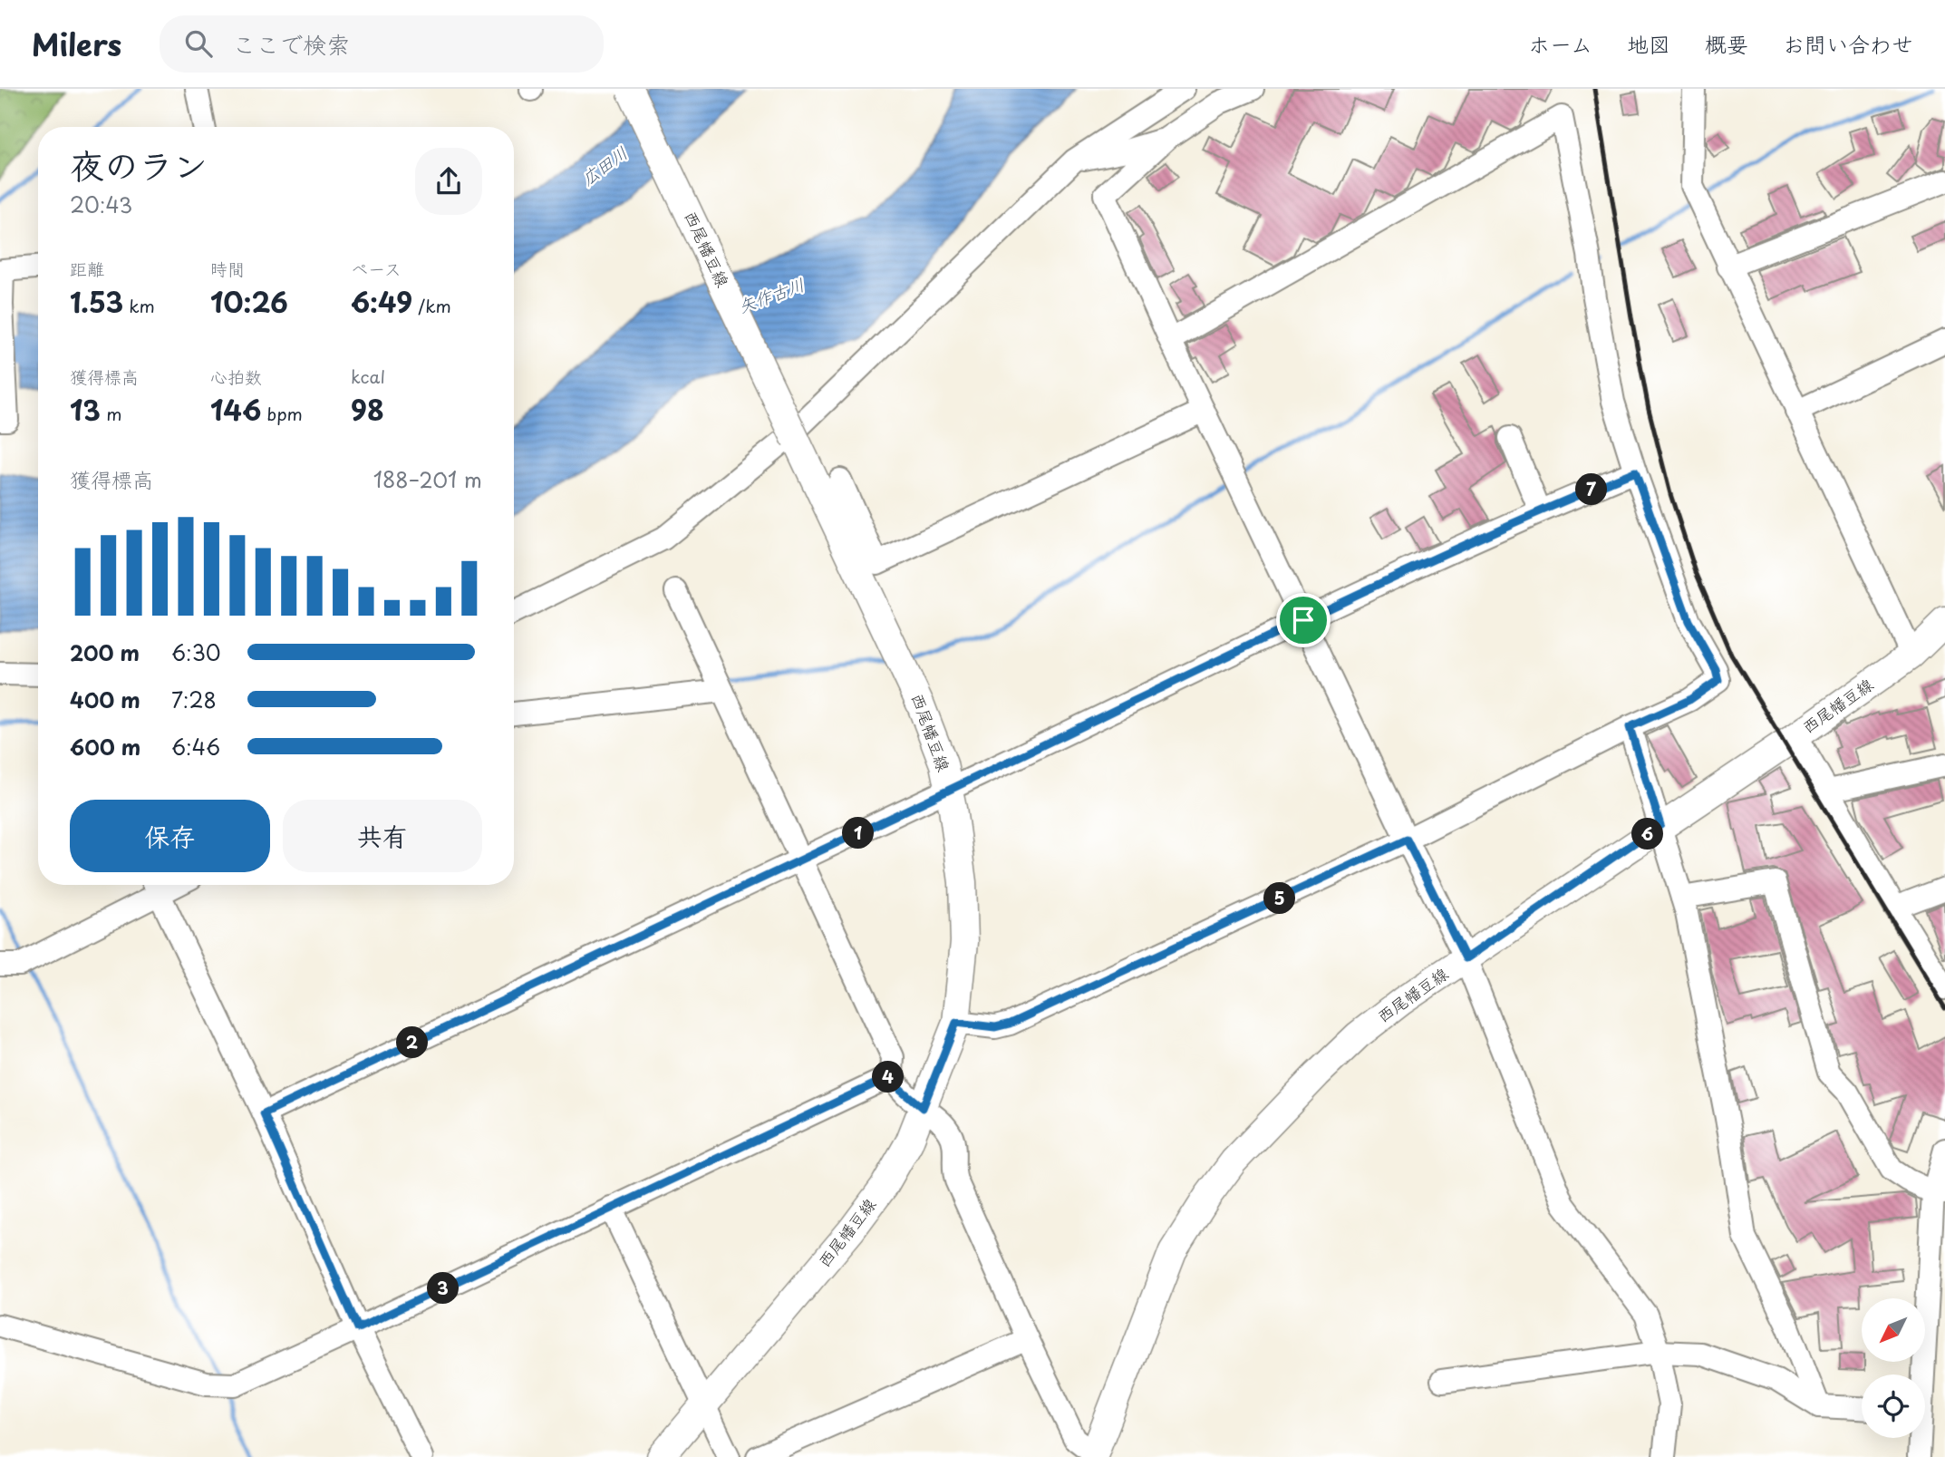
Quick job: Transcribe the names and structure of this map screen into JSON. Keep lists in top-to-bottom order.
{
  "streets": {
    "main road": ["西尾幡豆線"]
  },
  "water": ["広田川", "矢作古川"],
  "north": "bottom left",
  "page": {
    "header": "Milers",
    "search": "ここで検索",
    "nav": [
      "ホーム",
      "地図",
      "概要",
      "お問い合わせ"
    ],
    "heading": ["夜のラン", "20:43"],
    "stats": [
      ["距離", "1.53 km"],
      ["時間", "10:26"],
      ["ペース", "6:49 /km"],
      ["獲得標高", "13 m"],
      ["心拍数", "146 bpm"],
      ["kcal", "98"]
    ],
    "chart": ["獲得標高", "188–201 m"],
    "pins": [
      "7",
      "1",
      "6",
      "5",
      "2",
      "4",
      "3"
    ],
    "list": [
      {
        "name": "200 m",
        "note": "6:30"
      },
      {
        "name": "400 m",
        "note": "7:28"
      },
      {
        "name": "600 m",
        "note": "6:46"
      }
    ],
    "buttons": ["保存", "共有"]
  }
}
